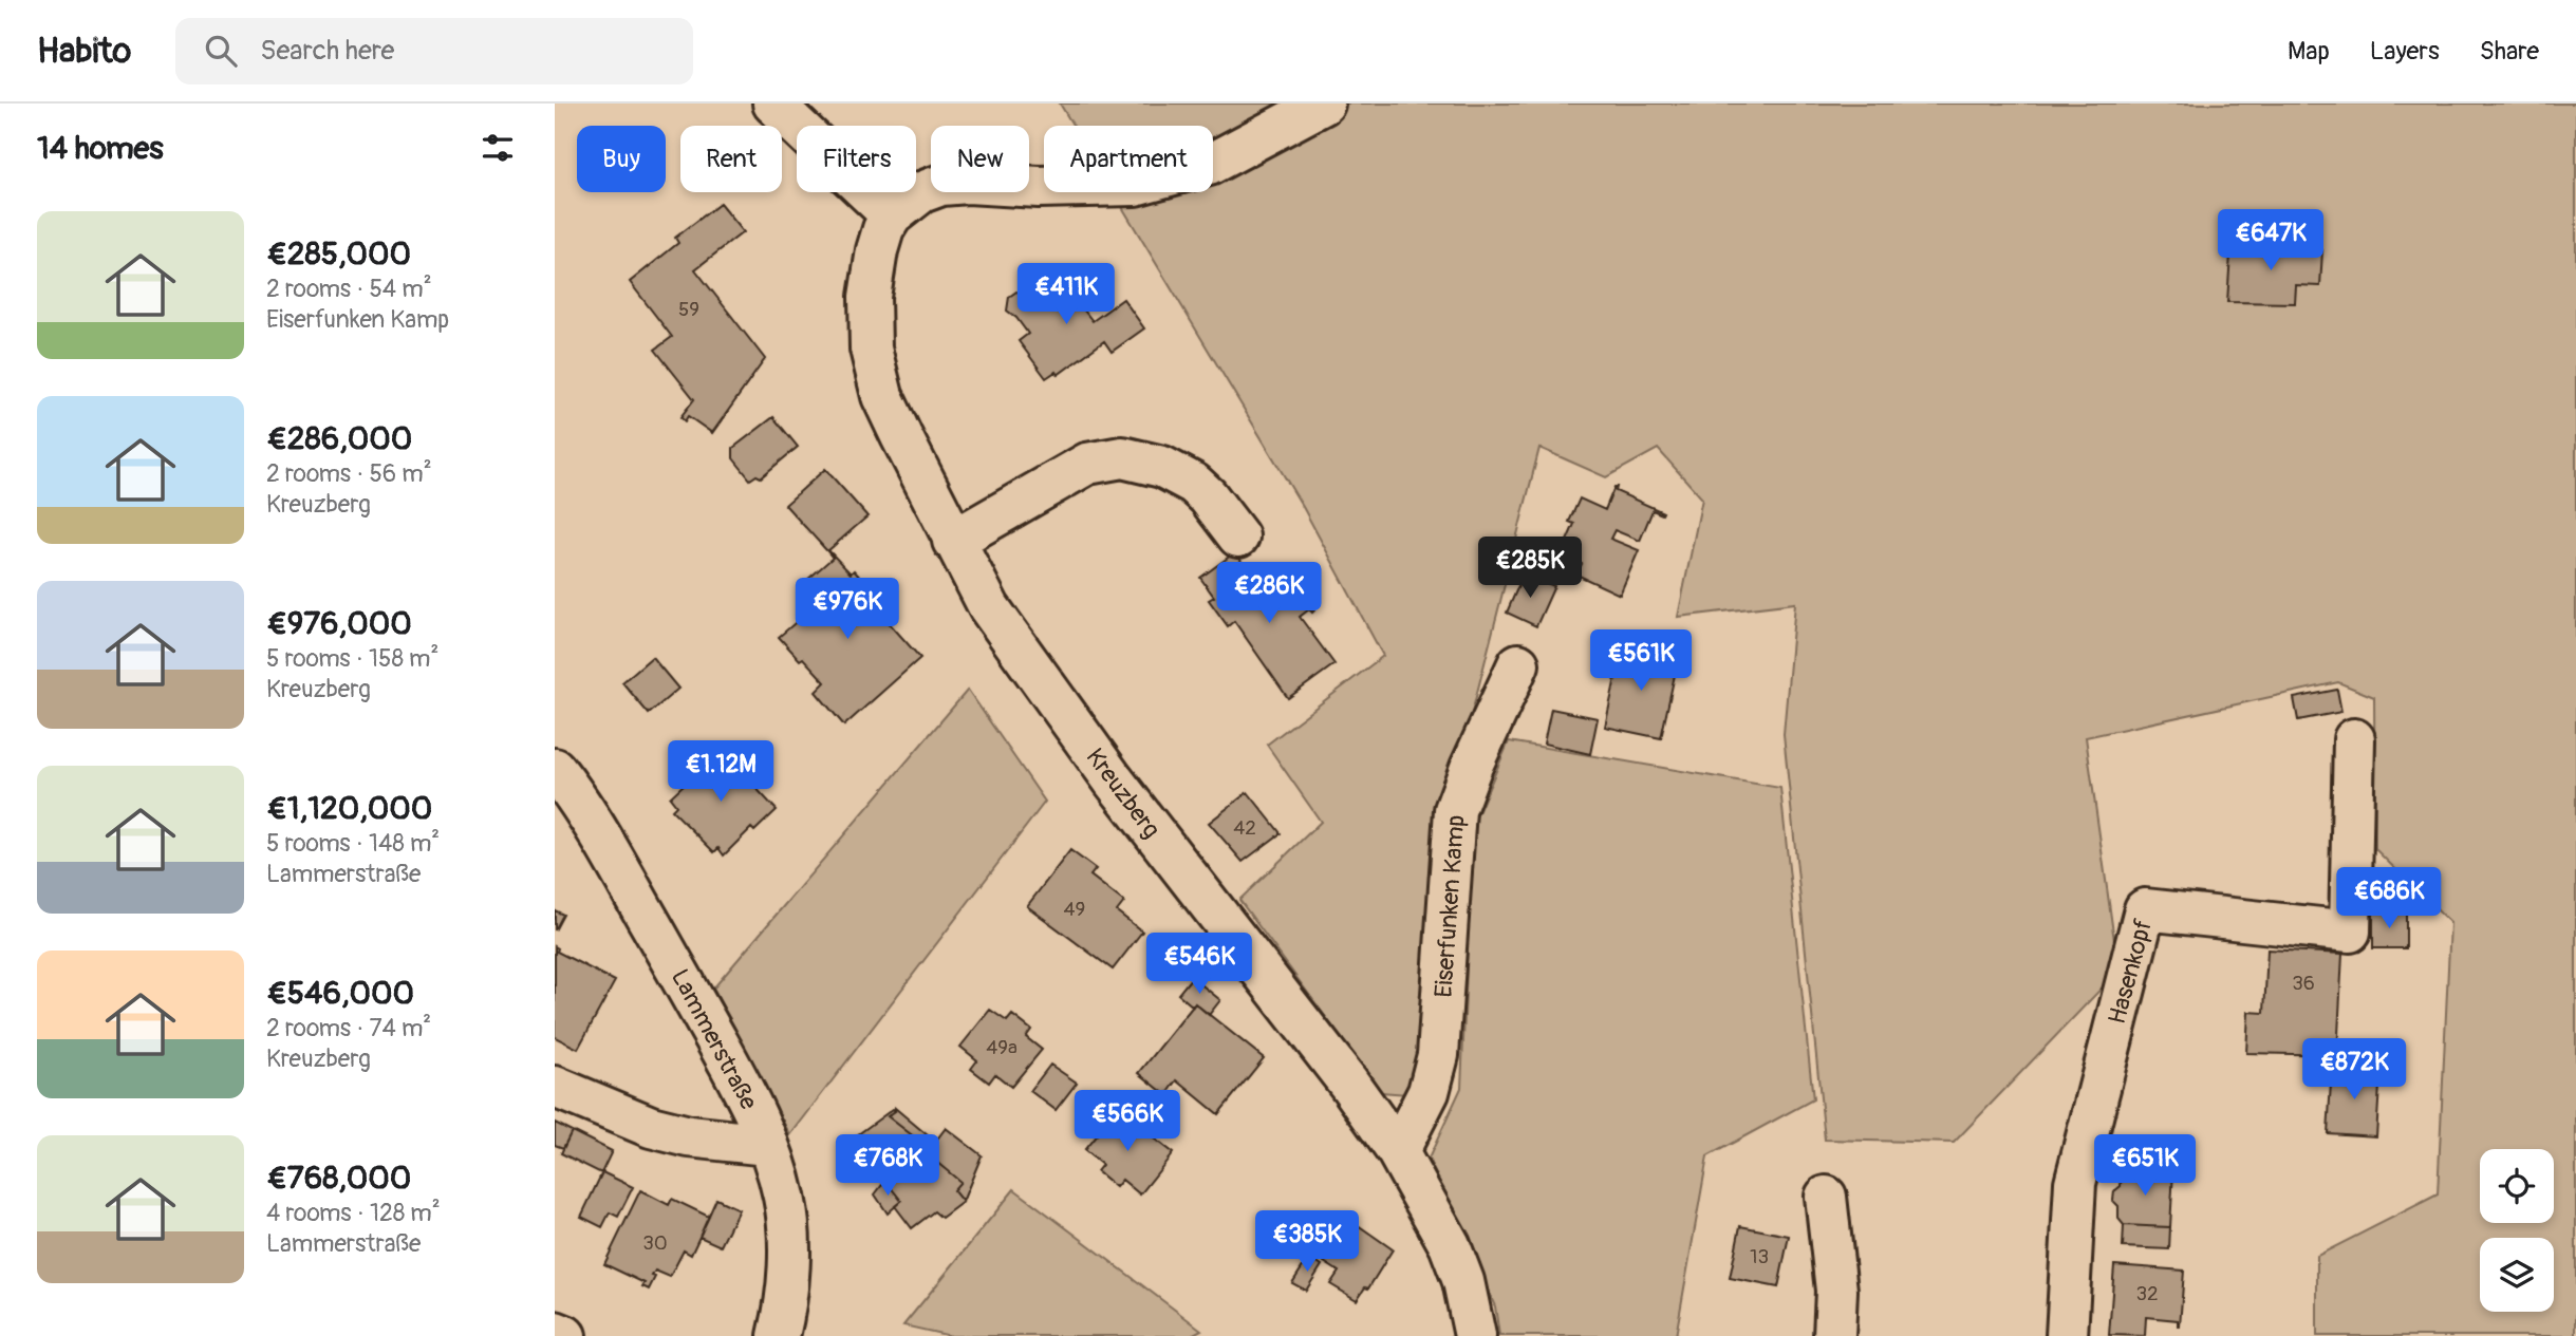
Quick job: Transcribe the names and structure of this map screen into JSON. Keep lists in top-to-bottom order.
{
  "streets": {
    "street": [
      "Kreuzberg",
      "Eiserfunken Kamp",
      "Hasenkopf",
      "Lammerstraße"
    ]
  },
  "crossings": [
    ["Kreuzberg", "Eiserfunken Kamp"]
  ],
  "house_numbers": [
    "59",
    "42",
    "49",
    "36",
    "49a",
    "30",
    "13",
    "32"
  ],
  "page": {
    "header": "Habito",
    "search": "Search here",
    "nav": ["Map", "Layers", "Share"],
    "heading": "14 homes",
    "chip": [
      "Buy",
      "Rent",
      "Filters",
      "New",
      "Apartment"
    ],
    "list": [
      {
        "name": "€285,000",
        "note": "2 rooms · 54 m² · Eiserfunken Kamp"
      },
      {
        "name": "€286,000",
        "note": "2 rooms · 56 m² · Kreuzberg"
      },
      {
        "name": "€976,000",
        "note": "5 rooms · 158 m² · Kreuzberg"
      },
      {
        "name": "€1,120,000",
        "note": "5 rooms · 148 m² · Lammerstraße"
      },
      {
        "name": "€546,000",
        "note": "2 rooms · 74 m² · Kreuzberg"
      },
      {
        "name": "€768,000",
        "note": "4 rooms · 128 m² · Lammerstraße"
      }
    ],
    "price": [
      "€647K",
      "€411K",
      "€285K",
      "€286K",
      "€976K",
      "€561K",
      "€1.12M",
      "€686K",
      "€546K",
      "€872K",
      "€566K",
      "€768K",
      "€651K",
      "€385K"
    ]
  }
}
